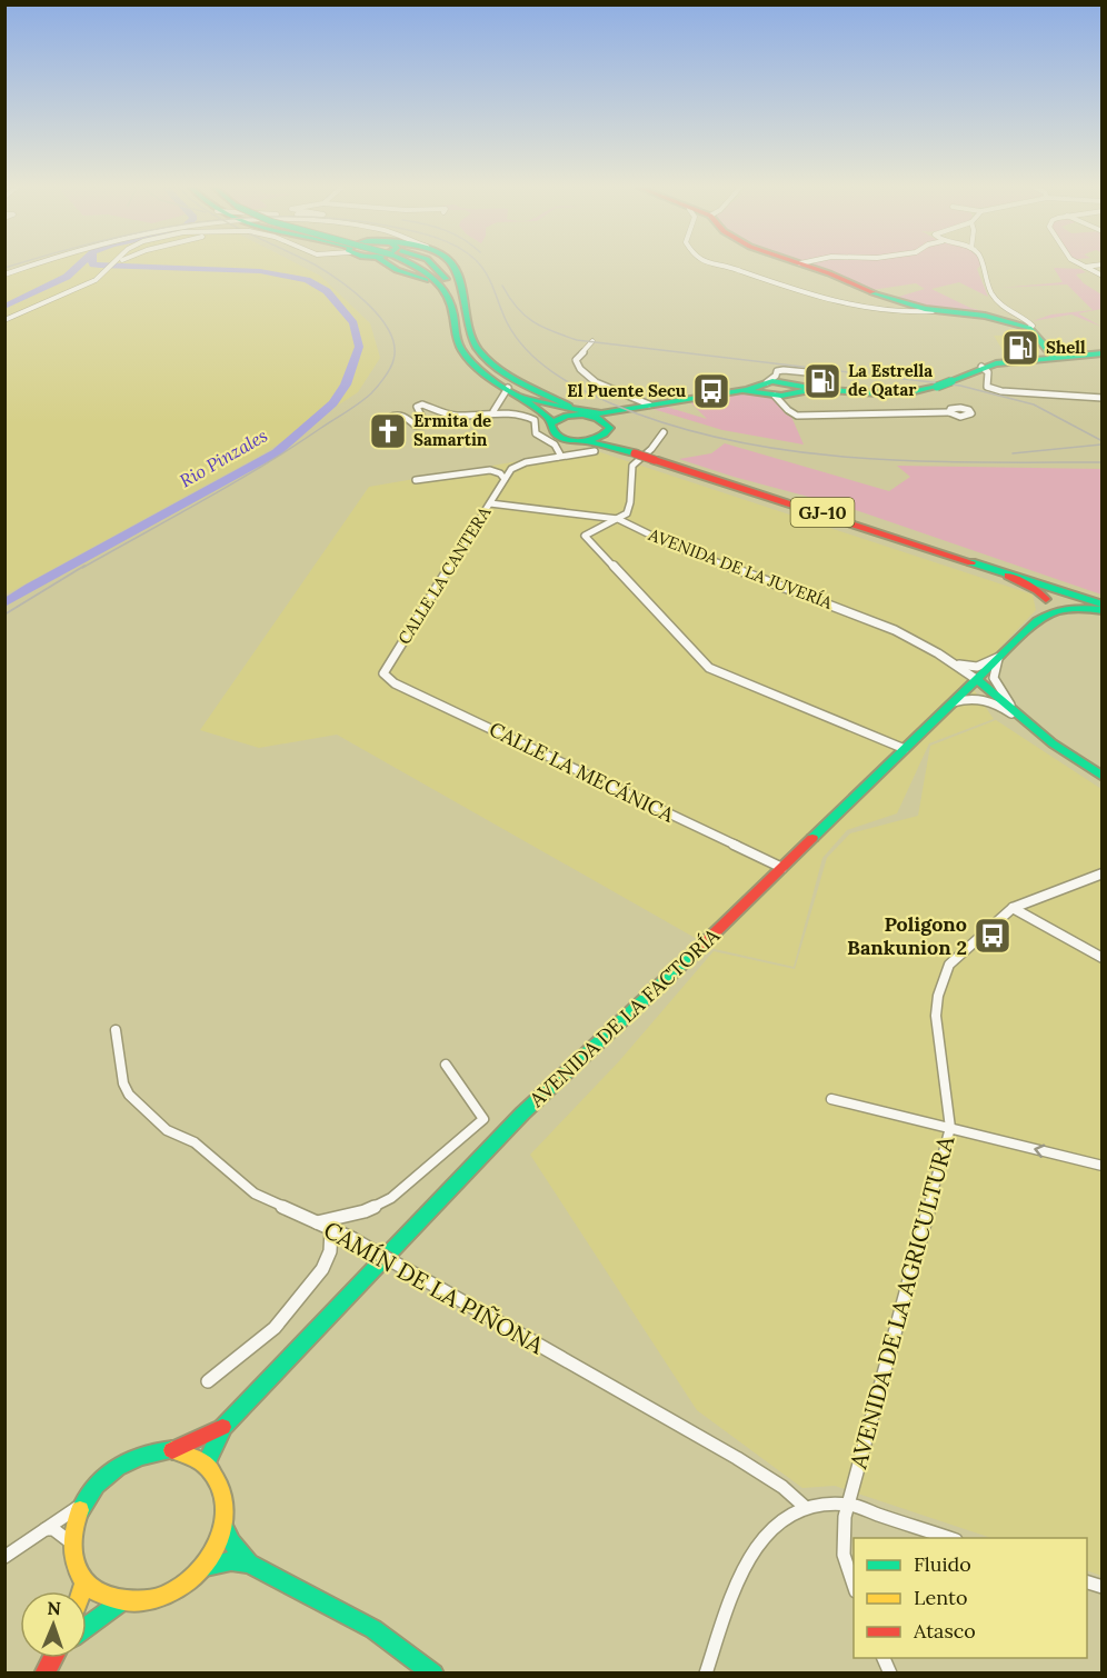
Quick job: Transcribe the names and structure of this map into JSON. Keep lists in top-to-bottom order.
{
  "streets": {
    "main road": ["GJ-10", "AVENIDA DE LA FACTORÍA"],
    "street": [
      "AVENIDA DE LA JUVERÍA",
      "CALLE LA CANTERA",
      "CALLE LA MECÁNICA",
      "CAMÍN DE LA PIÑONA",
      "AVENIDA DE LA AGRICULTURA"
    ]
  },
  "crossings": [
    ["GJ-10", "AVENIDA DE LA FACTORÍA"],
    ["AVENIDA DE LA JUVERÍA", "CALLE LA CANTERA"],
    ["AVENIDA DE LA JUVERÍA", "AVENIDA DE LA FACTORÍA"],
    ["CALLE LA CANTERA", "CALLE LA MECÁNICA"],
    ["CALLE LA MECÁNICA", "AVENIDA DE LA FACTORÍA"]
  ],
  "water": ["Rio Pinzales"],
  "places": {
    "fuel station": ["Shell", "La Estrella de Qatar"],
    "bus stop": ["El Puente Secu", "Poligono Bankunion 2"],
    "church": ["Ermita de Samartin"]
  },
  "legend": ["Fluido", "Lento", "Atasco"],
  "north": "top"
}
